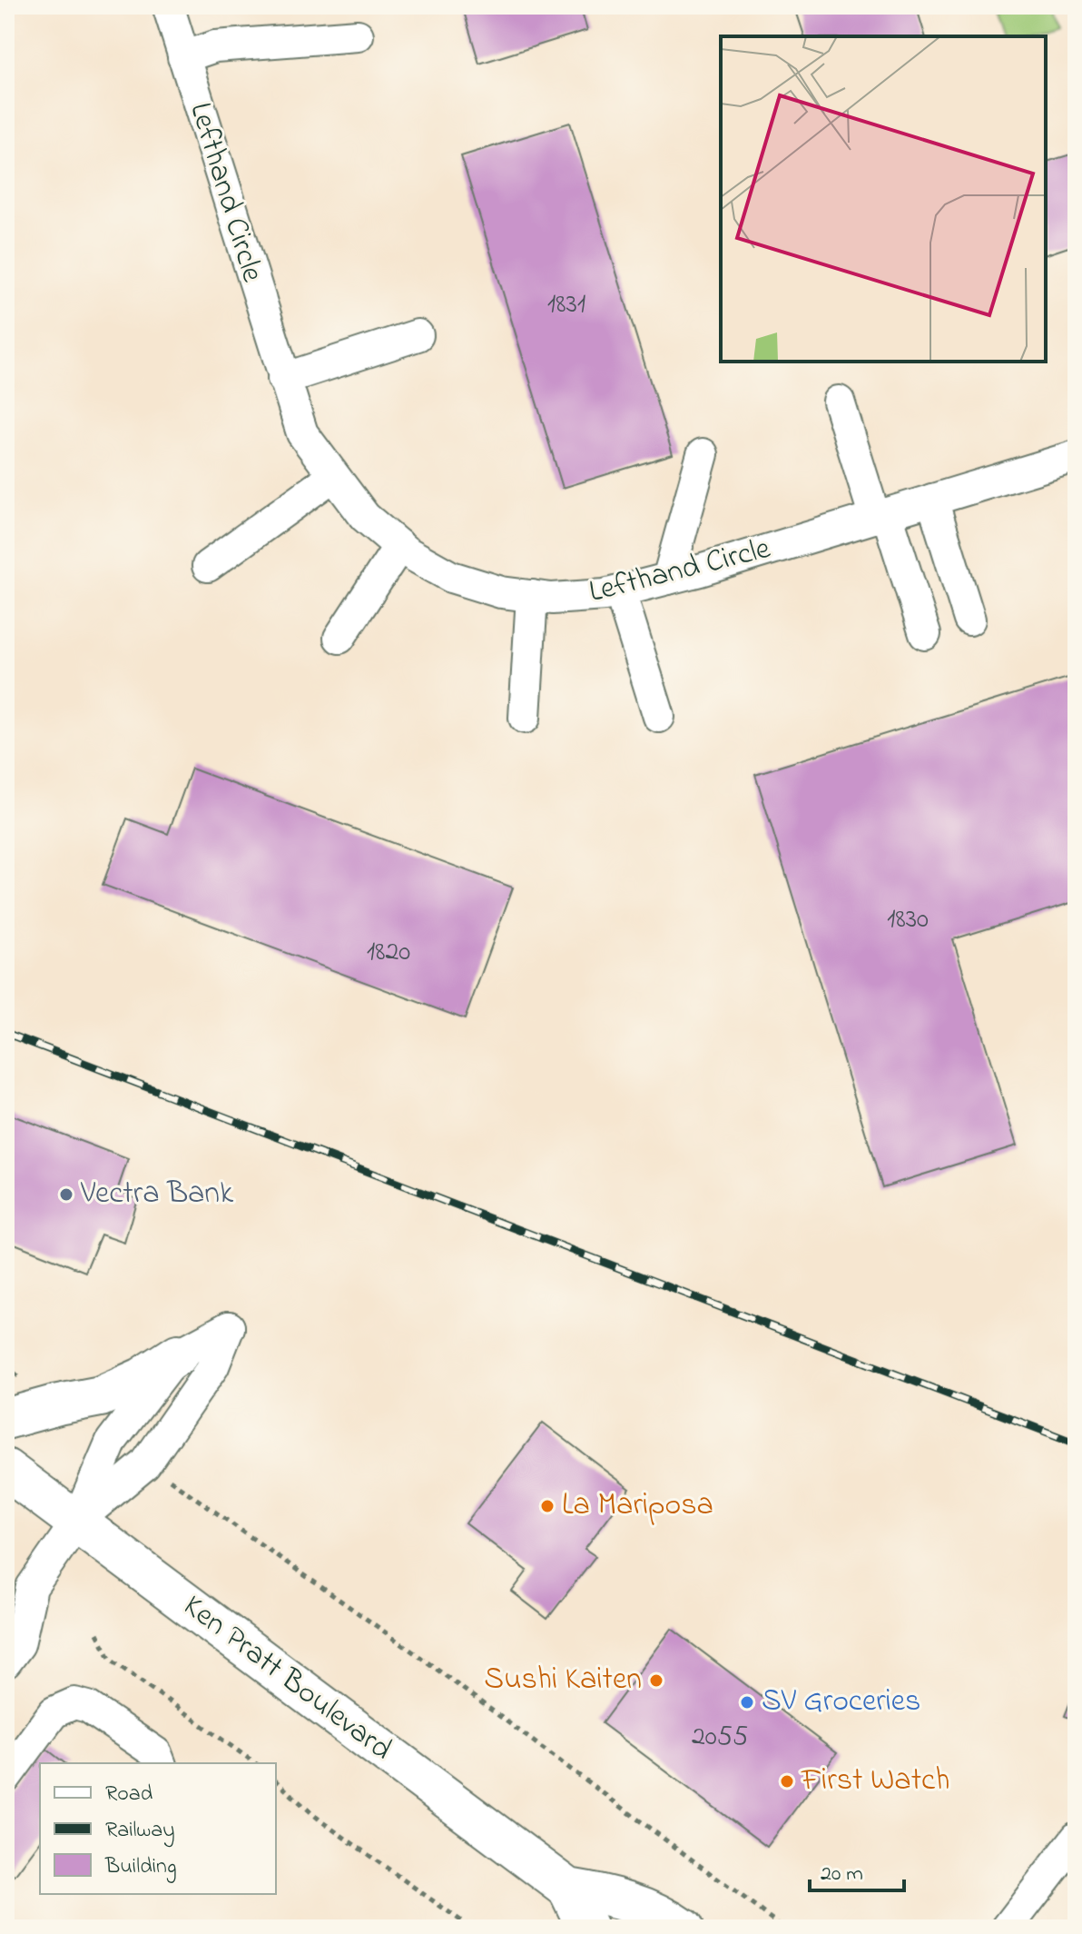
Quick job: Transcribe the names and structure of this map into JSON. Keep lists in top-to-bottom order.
{
  "streets": {
    "highway": ["Ken Pratt Boulevard"],
    "street": ["Lefthand Circle"]
  },
  "places": [
    "Vectra Bank",
    "La Mariposa",
    "Sushi Kaiten",
    "SV Groceries",
    "First Watch"
  ],
  "house_numbers": [
    "1831",
    "1830",
    "1820",
    "2055"
  ],
  "legend": ["Road", "Railway", "Building"],
  "scale_bar": "20 m"
}
